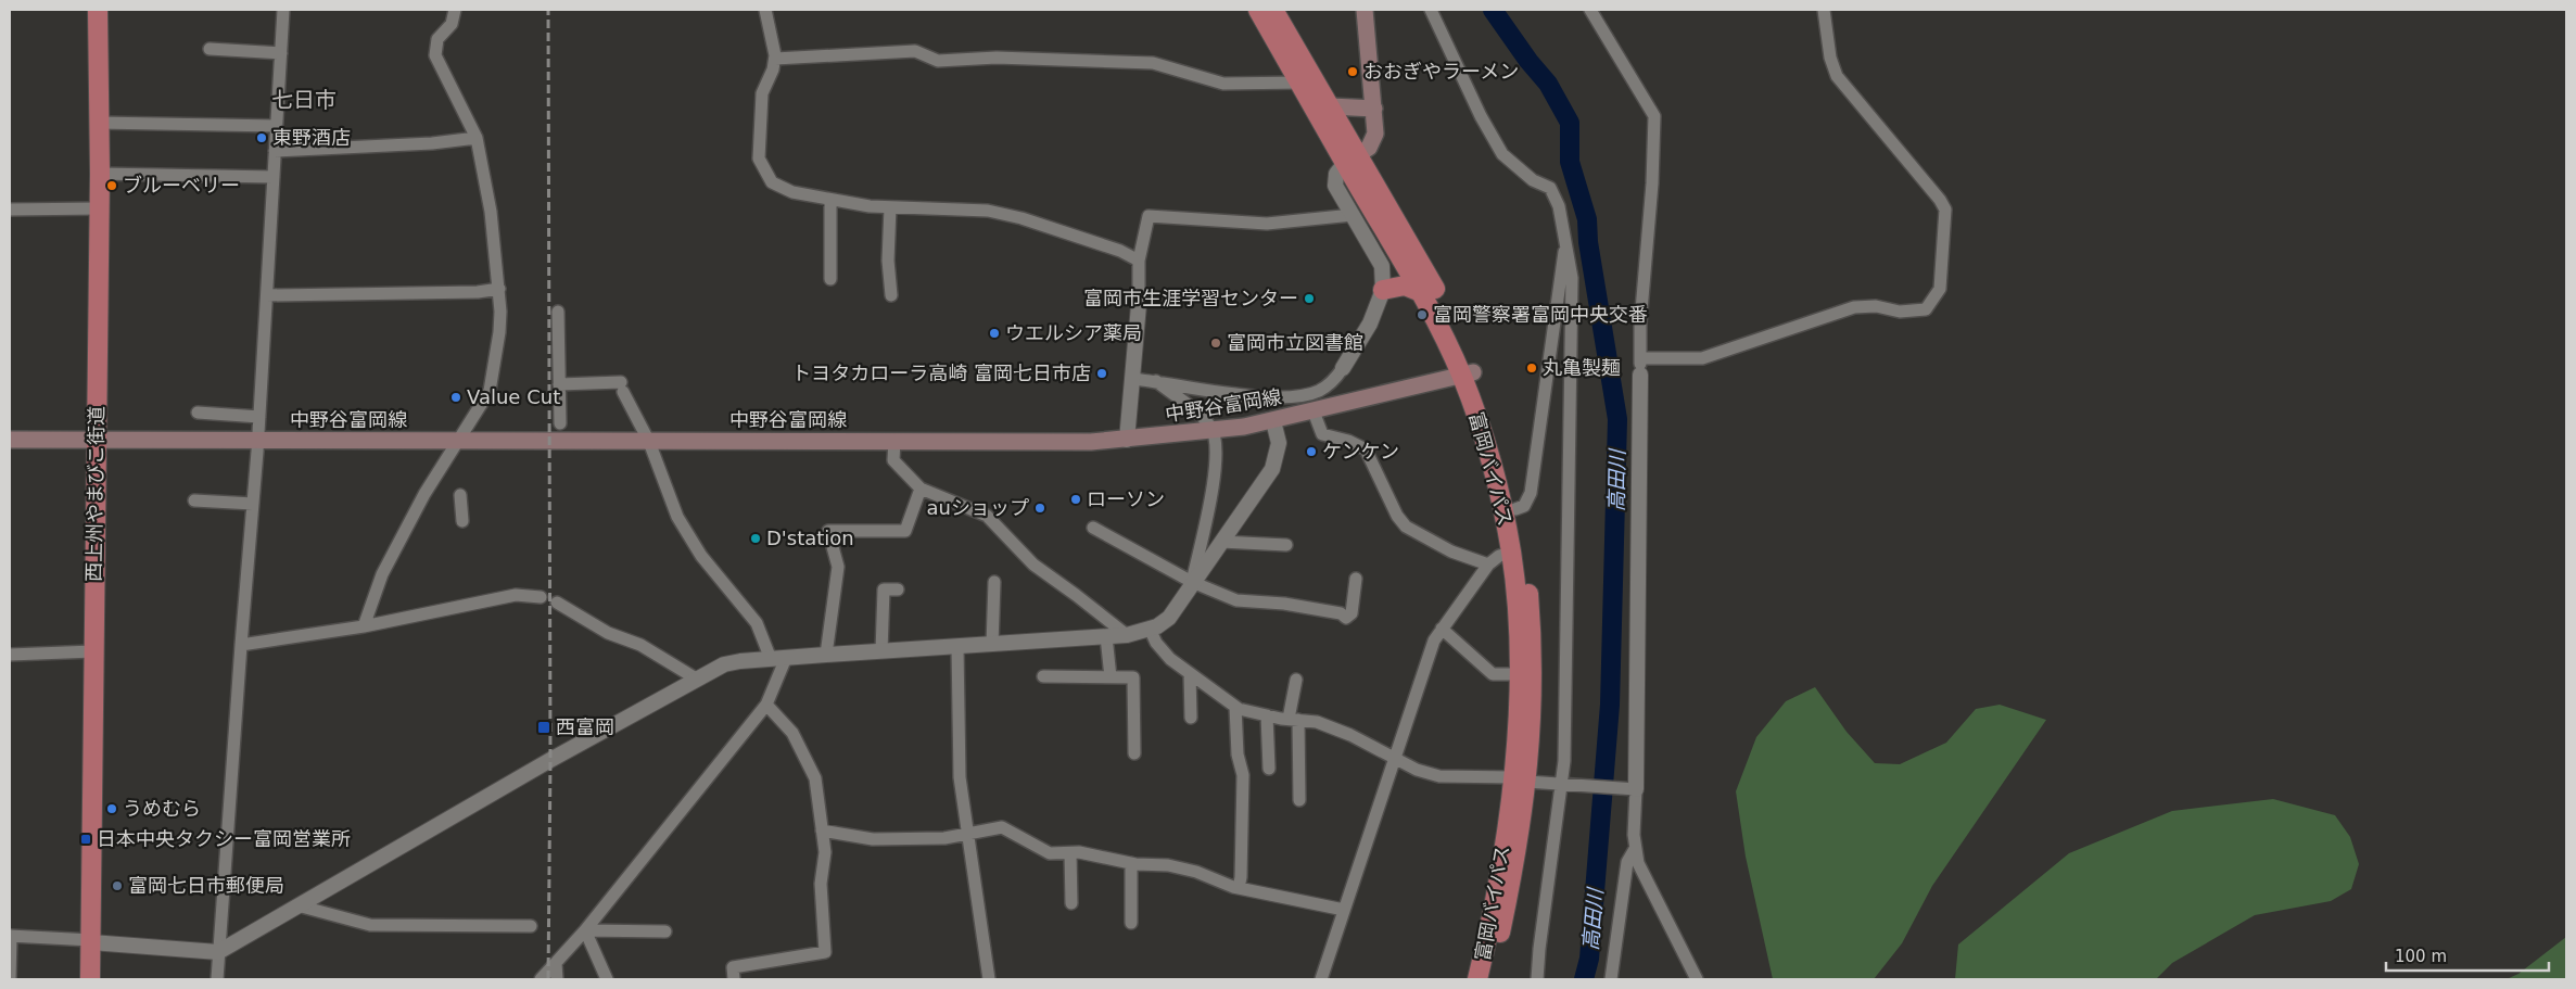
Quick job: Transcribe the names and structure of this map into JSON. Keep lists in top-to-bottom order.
{
  "streets": {
    "highway": ["富岡バイパス", "西上州やまびこ街道"],
    "main road": ["中野谷富岡線"]
  },
  "crossings": [
    ["中野谷富岡線", "富岡バイパス"],
    ["中野谷富岡線", "西上州やまびこ街道"]
  ],
  "districts": ["七日市"],
  "water": ["高田川"],
  "places": {
    "other": [
      "おおぎやラーメン",
      "東野酒店",
      "ブルーベリー",
      "富岡市生涯学習センター",
      "富岡警察署富岡中央交番",
      "ウエルシア薬局",
      "富岡市立図書館",
      "丸亀製麺",
      "トヨタカローラ高崎 富岡七日市店",
      "Value Cut",
      "ケンケン",
      "ローソン",
      "auショップ",
      "D'station",
      "うめむら",
      "富岡七日市郵便局"
    ],
    "transit": ["西富岡", "日本中央タクシー富岡営業所"]
  },
  "scale_bar": "100 m"
}
